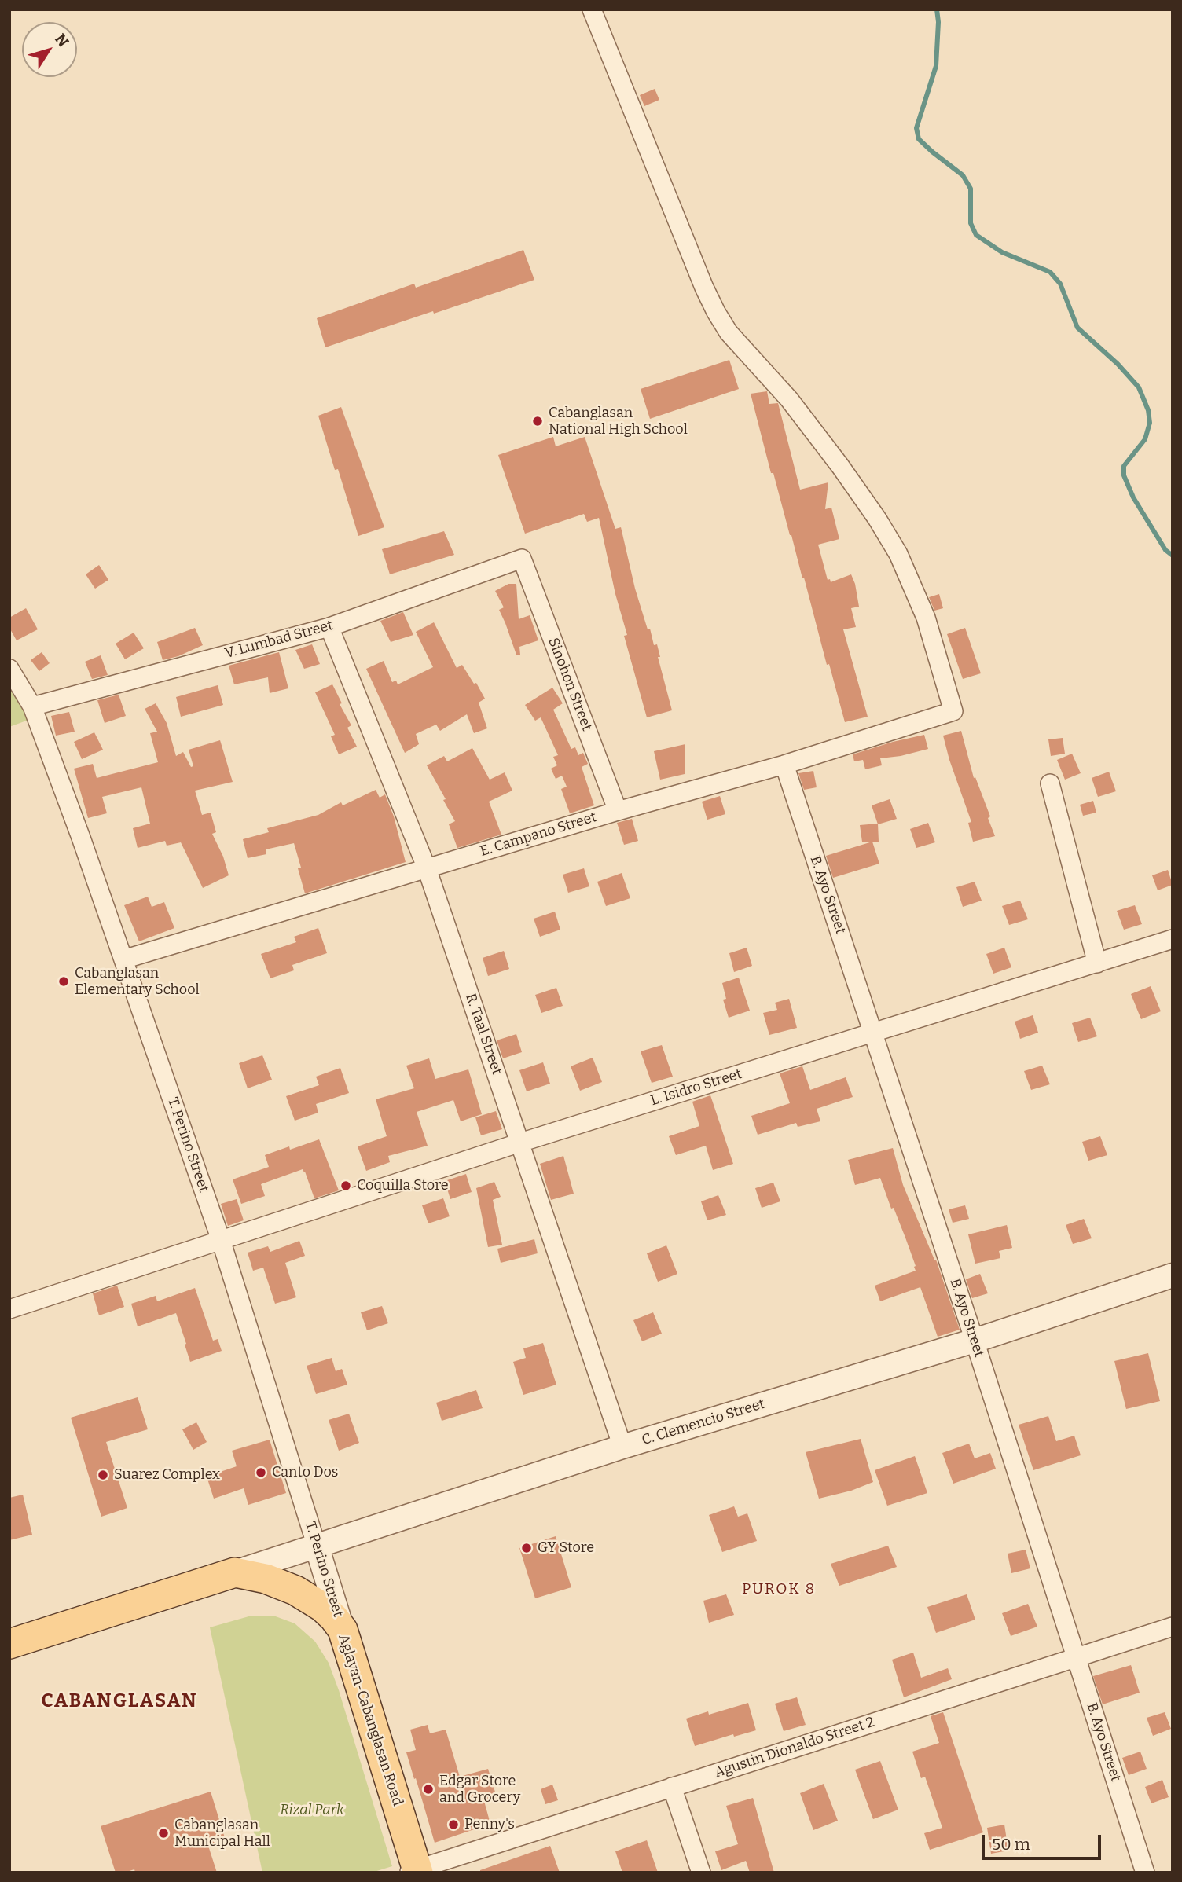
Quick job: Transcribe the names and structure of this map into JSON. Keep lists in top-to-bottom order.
{
  "streets": {
    "main road": ["Aglayan-Cabanglasan Road"],
    "street": [
      "V. Lumbad Street",
      "Sinohon Street",
      "E. Campano Street",
      "B. Ayo Street",
      "R. Taal Street",
      "L. Isidro Street",
      "T. Perino Street",
      "C. Clemencio Street",
      "Agustin Dionaldo Street 2"
    ]
  },
  "crossings": [
    ["V. Lumbad Street", "Sinohon Street"],
    ["V. Lumbad Street", "R. Taal Street"],
    ["V. Lumbad Street", "T. Perino Street"],
    ["Sinohon Street", "E. Campano Street"],
    ["E. Campano Street", "B. Ayo Street"],
    ["E. Campano Street", "R. Taal Street"],
    ["E. Campano Street", "T. Perino Street"],
    ["B. Ayo Street", "L. Isidro Street"],
    ["B. Ayo Street", "C. Clemencio Street"],
    ["B. Ayo Street", "Agustin Dionaldo Street 2"],
    ["R. Taal Street", "L. Isidro Street"],
    ["R. Taal Street", "C. Clemencio Street"],
    ["L. Isidro Street", "T. Perino Street"],
    ["T. Perino Street", "C. Clemencio Street"],
    ["T. Perino Street", "Aglayan-Cabanglasan Road"],
    ["C. Clemencio Street", "Aglayan-Cabanglasan Road"],
    ["Aglayan-Cabanglasan Road", "Agustin Dionaldo Street 2"]
  ],
  "districts": ["PUROK 8", "CABANGLASAN"],
  "parks": ["Rizal Park"],
  "places": [
    "Cabanglasan National High School",
    "Cabanglasan Elementary School",
    "Coquilla Store",
    "Canto Dos",
    "Suarez Complex",
    "GY Store",
    "Edgar Store and Grocery",
    "Penny's",
    "Cabanglasan Municipal Hall"
  ],
  "scale_bar": "50 m",
  "north": "top right"
}
